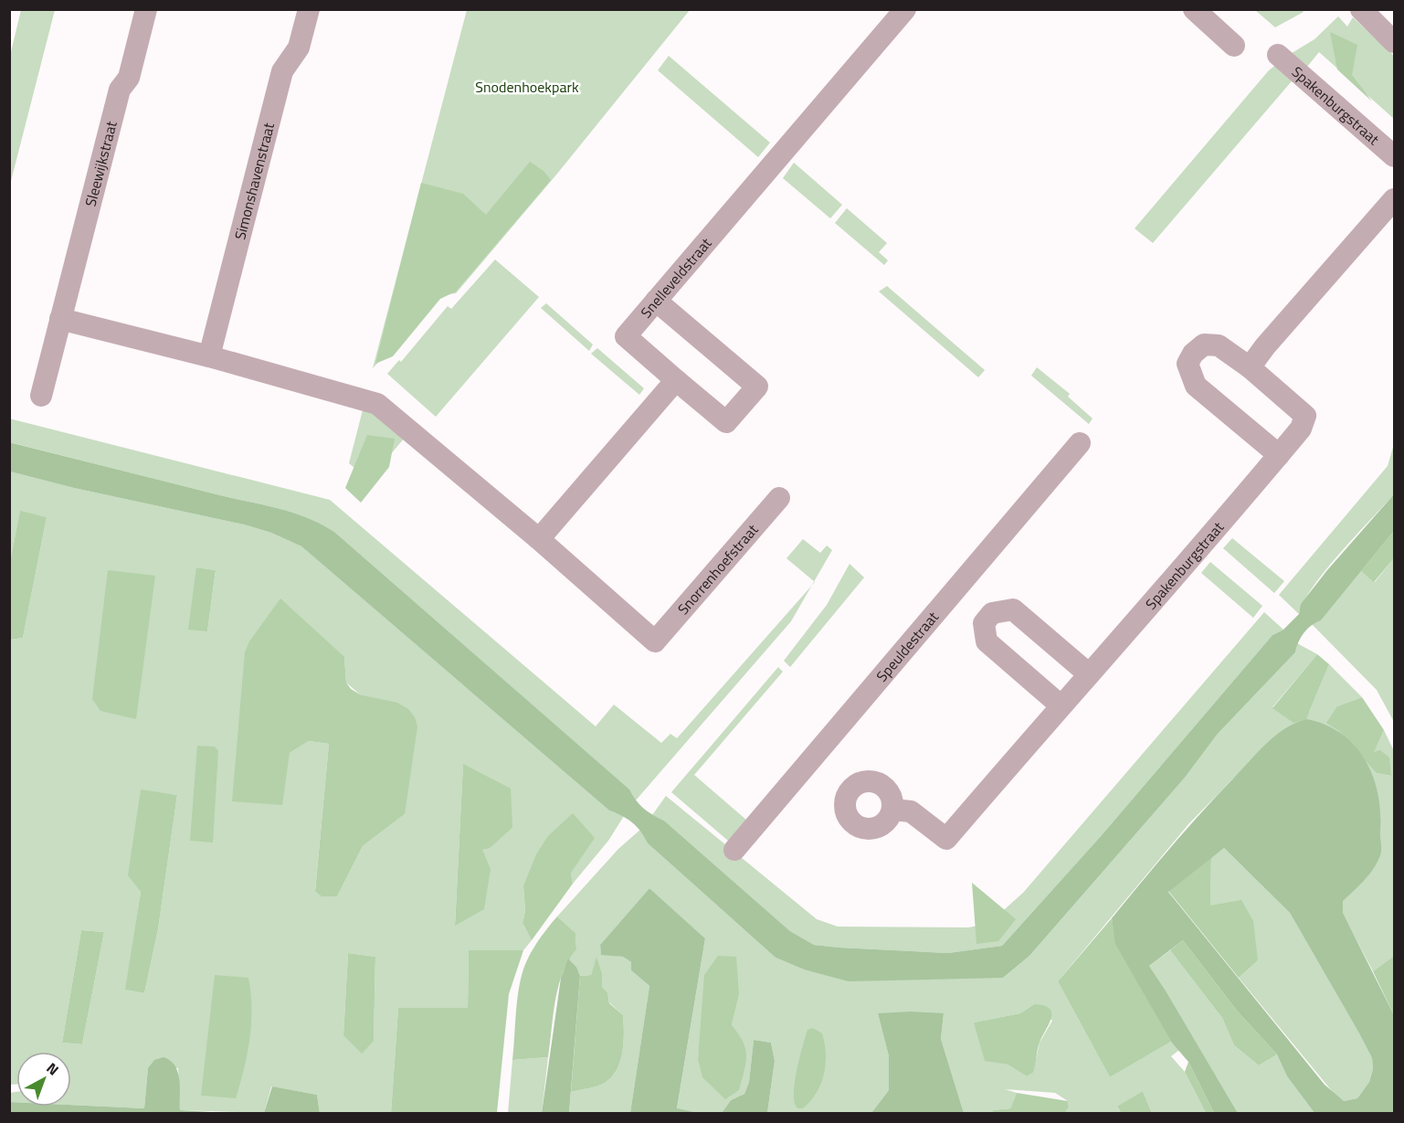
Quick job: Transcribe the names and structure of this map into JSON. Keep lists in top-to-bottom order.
{
  "streets": {
    "street": [
      "Spakenburgstraat",
      "Sleewijkstraat",
      "Simonshavenstraat",
      "Snelleveldstraat",
      "Snorrenhoefstraat",
      "Speuldestraat"
    ]
  },
  "parks": ["Snodenhoekpark"],
  "north": "top right"
}
